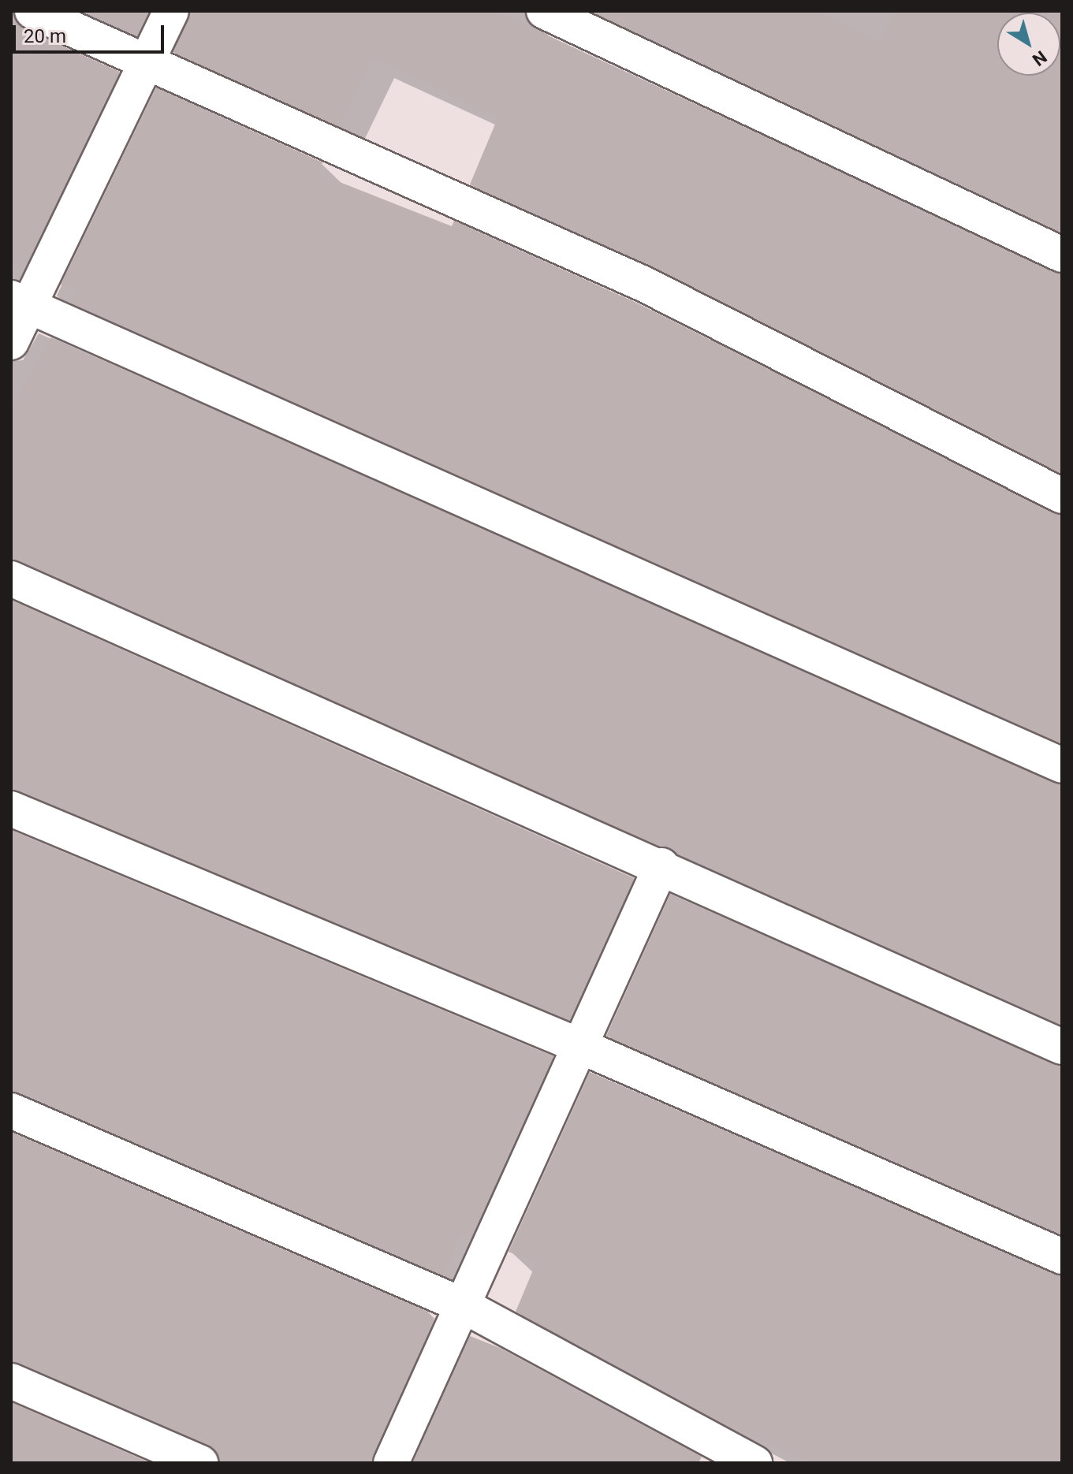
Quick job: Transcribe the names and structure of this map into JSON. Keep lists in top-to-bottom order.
{
  "scale_bar": "20 m",
  "north": "bottom right"
}
